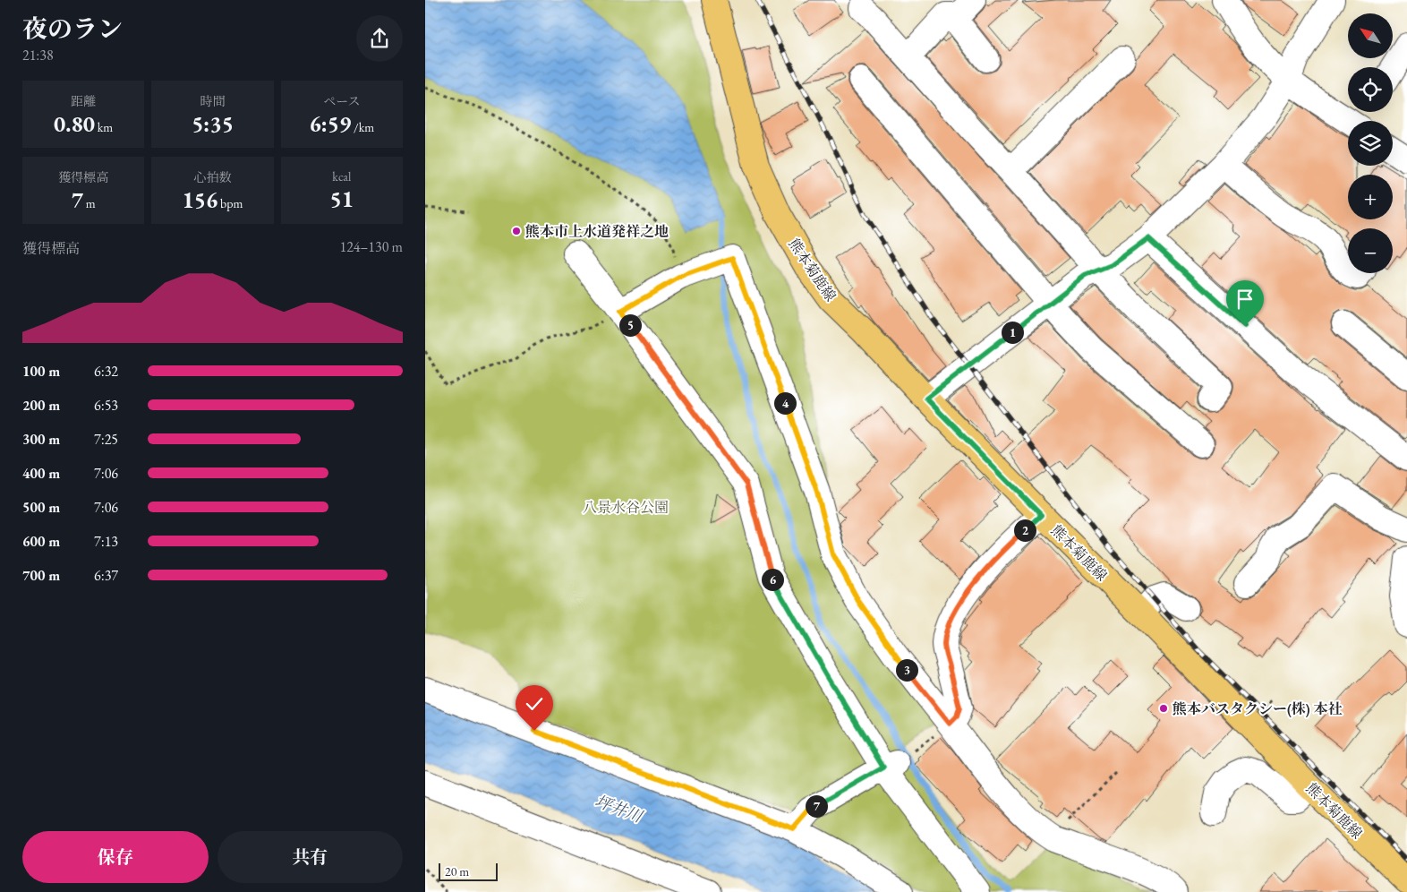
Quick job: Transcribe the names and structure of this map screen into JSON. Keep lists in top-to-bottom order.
{
  "streets": {
    "main road": ["熊本菊鹿線"]
  },
  "water": ["坪井川"],
  "parks": ["八景水谷公園"],
  "places": ["熊本市上水道発祥之地", "熊本バスタクシー(株) 本社"],
  "scale_bar": "20 m",
  "north": "top left",
  "page": {
    "heading": ["夜のラン", "21:38"],
    "map_buttons": ["+", "−"],
    "stats": [
      ["距離", "0.80 km"],
      ["時間", "5:35"],
      ["ペース", "6:59 /km"],
      ["獲得標高", "7 m"],
      ["心拍数", "156 bpm"],
      ["kcal", "51"]
    ],
    "chart": ["獲得標高", "124–130 m"],
    "pins": [
      "5",
      "1",
      "4",
      "2",
      "6",
      "3",
      "7"
    ],
    "list": [
      {
        "name": "100 m",
        "note": "6:32"
      },
      {
        "name": "200 m",
        "note": "6:53"
      },
      {
        "name": "300 m",
        "note": "7:25"
      },
      {
        "name": "400 m",
        "note": "7:06"
      },
      {
        "name": "500 m",
        "note": "7:06"
      },
      {
        "name": "600 m",
        "note": "7:13"
      },
      {
        "name": "700 m",
        "note": "6:37"
      }
    ],
    "buttons": ["保存", "共有"],
    "scale": "20 m"
  }
}
